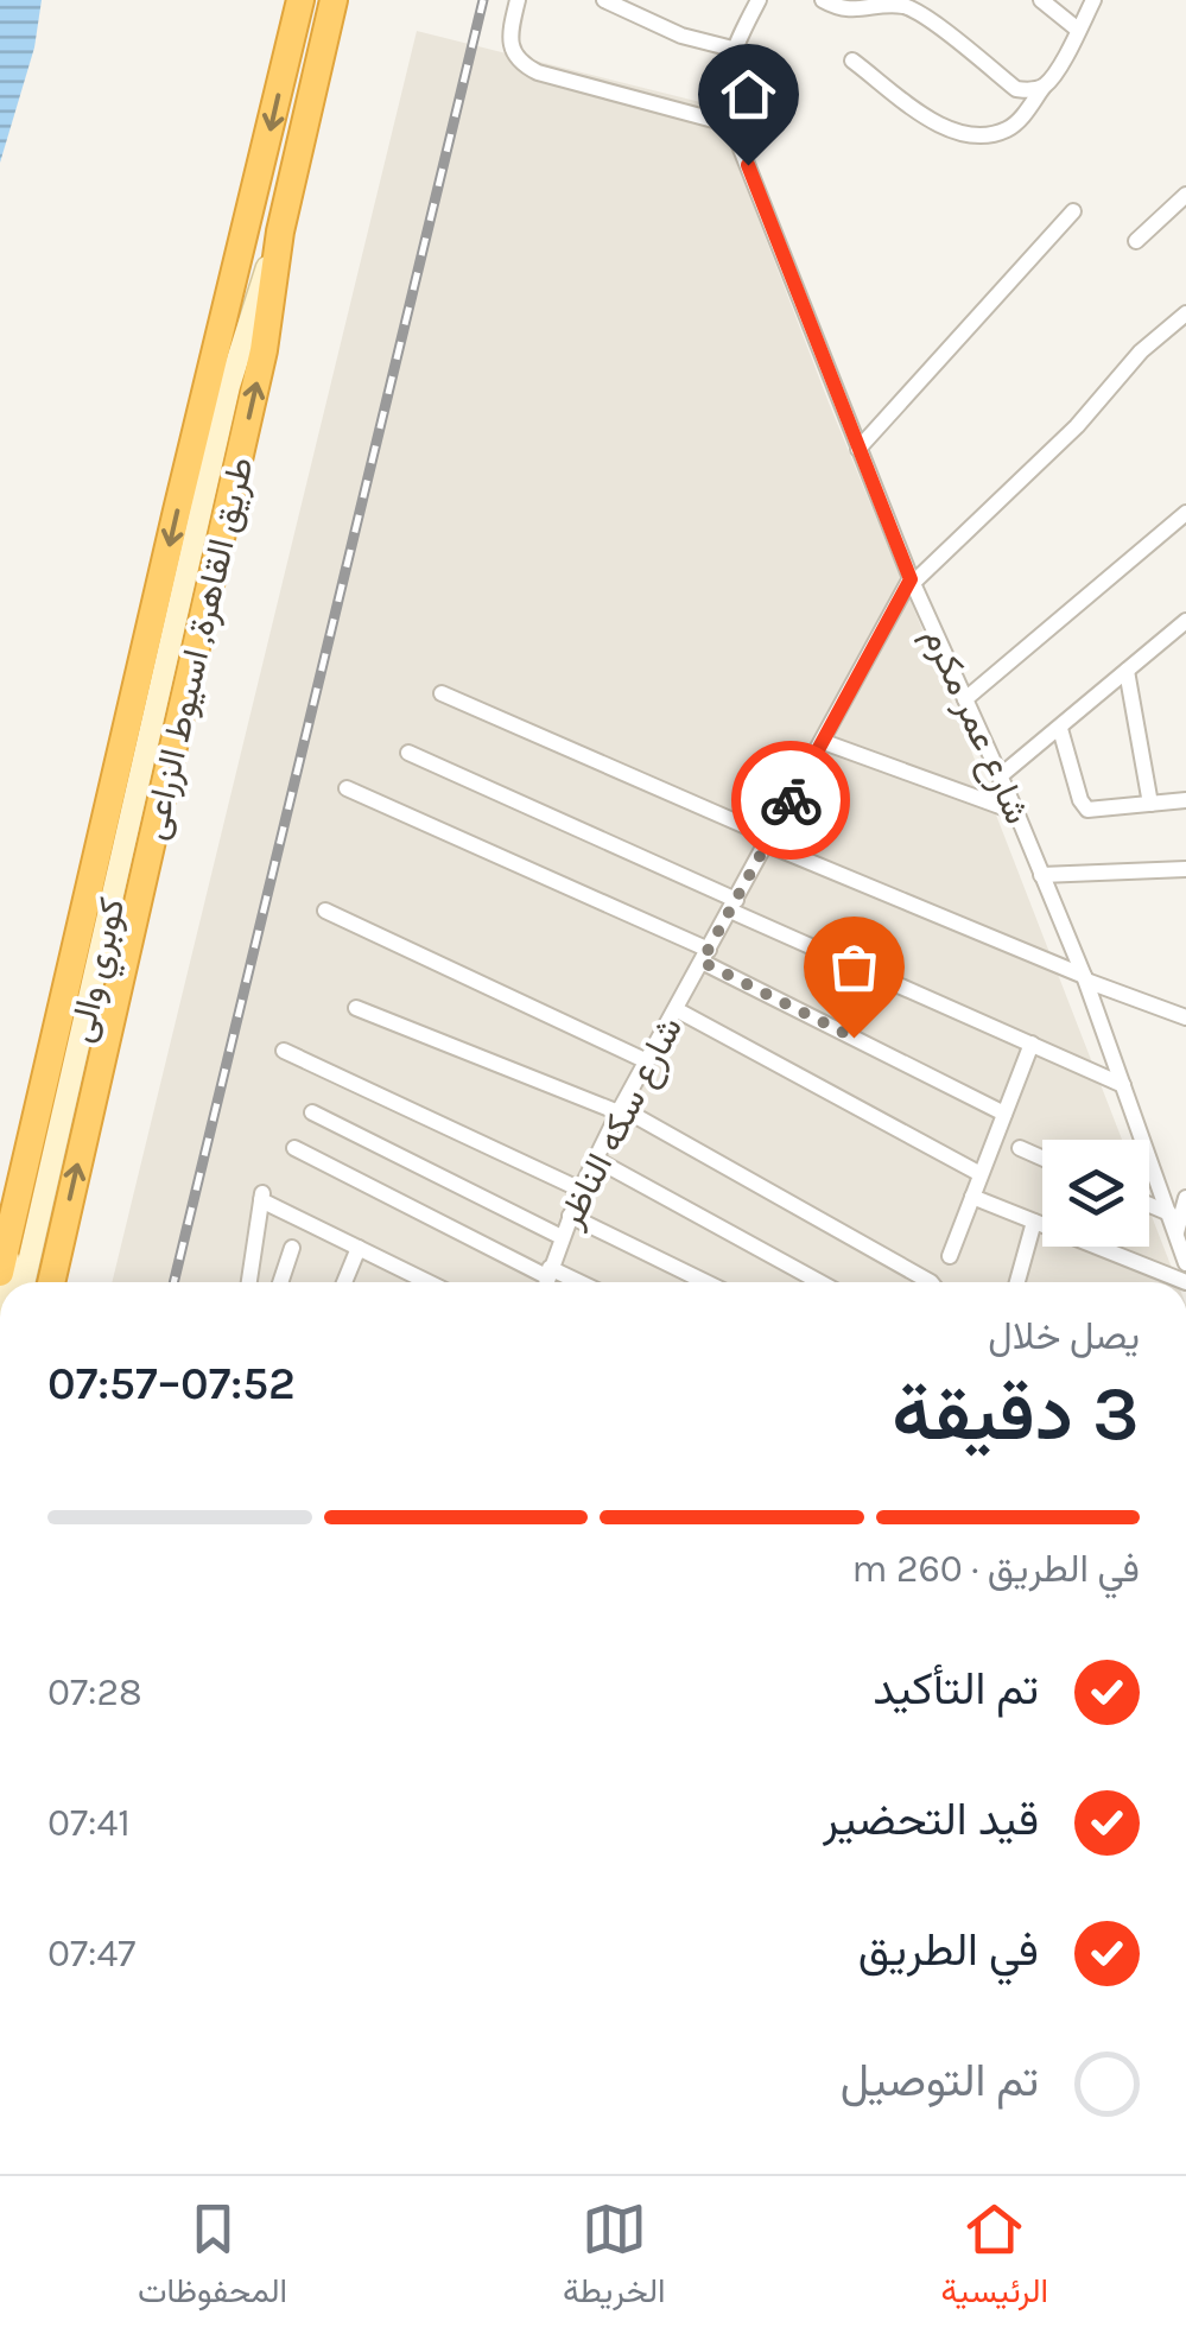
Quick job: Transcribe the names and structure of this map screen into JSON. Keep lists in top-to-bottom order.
{
  "streets": {
    "highway": ["طريق القاهرة, اسيوط الزراعى"],
    "main road": ["كوبري والى"],
    "street": ["شارع عمر مكرم", "شارع سكه الناظر"]
  },
  "crossings": [
    ["طريق القاهرة, اسيوط الزراعى", "كوبري والى"],
    ["شارع عمر مكرم", "شارع سكه الناظر"]
  ],
  "page": {
    "heading": ["3 دقيقة", "يصل خلال", "07:52–07:57"],
    "bar": "في الطريق · 260 m",
    "list": [
      ["تم التأكيد", "07:28"],
      ["قيد التحضير", "07:41"],
      ["في الطريق", "07:47"],
      "تم التوصيل"
    ],
    "tabs": ["الرئيسية", "الخريطة", "المحفوظات"]
  }
}
